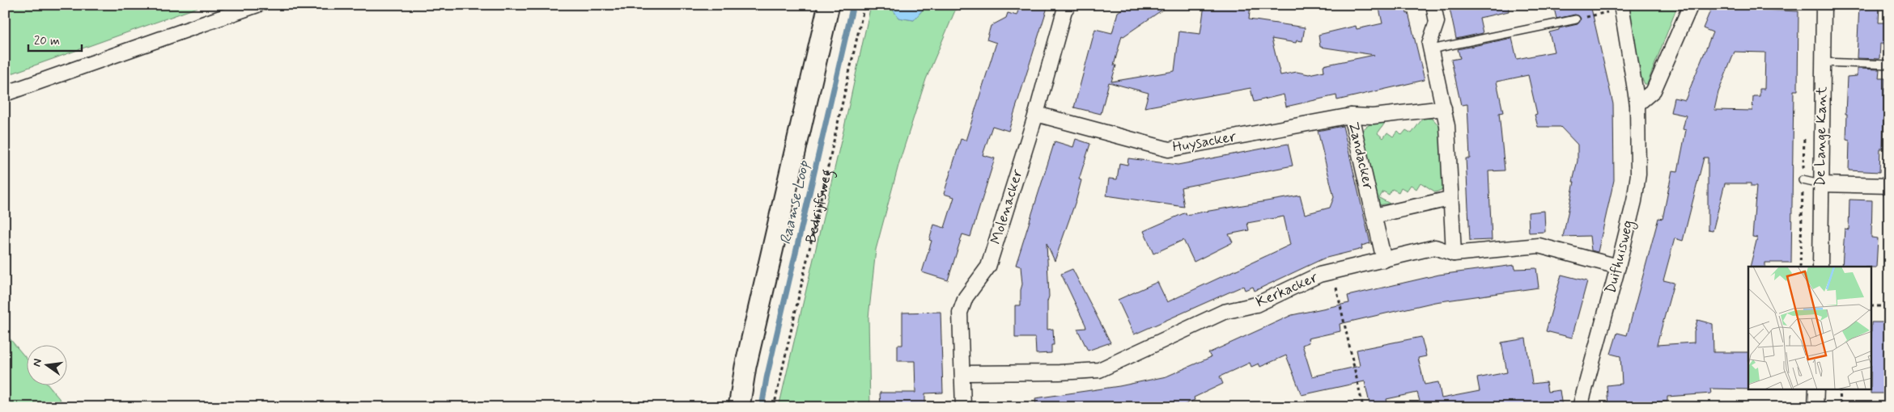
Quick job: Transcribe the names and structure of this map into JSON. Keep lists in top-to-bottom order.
{
  "streets": {
    "street": [
      "De Lange Kant",
      "Huysacker",
      "Zandacker",
      "Molenacker",
      "Duifhuisweg",
      "Kerkacker"
    ],
    "path": ["Bedrijfsweg"]
  },
  "crossings": [
    ["Huysacker", "Zandacker"],
    ["Huysacker", "Molenacker"],
    ["Zandacker", "Kerkacker"],
    ["Molenacker", "Kerkacker"],
    ["Duifhuisweg", "Kerkacker"]
  ],
  "water": ["Raamse Loop"],
  "scale_bar": "20 m",
  "north": "left"
}
